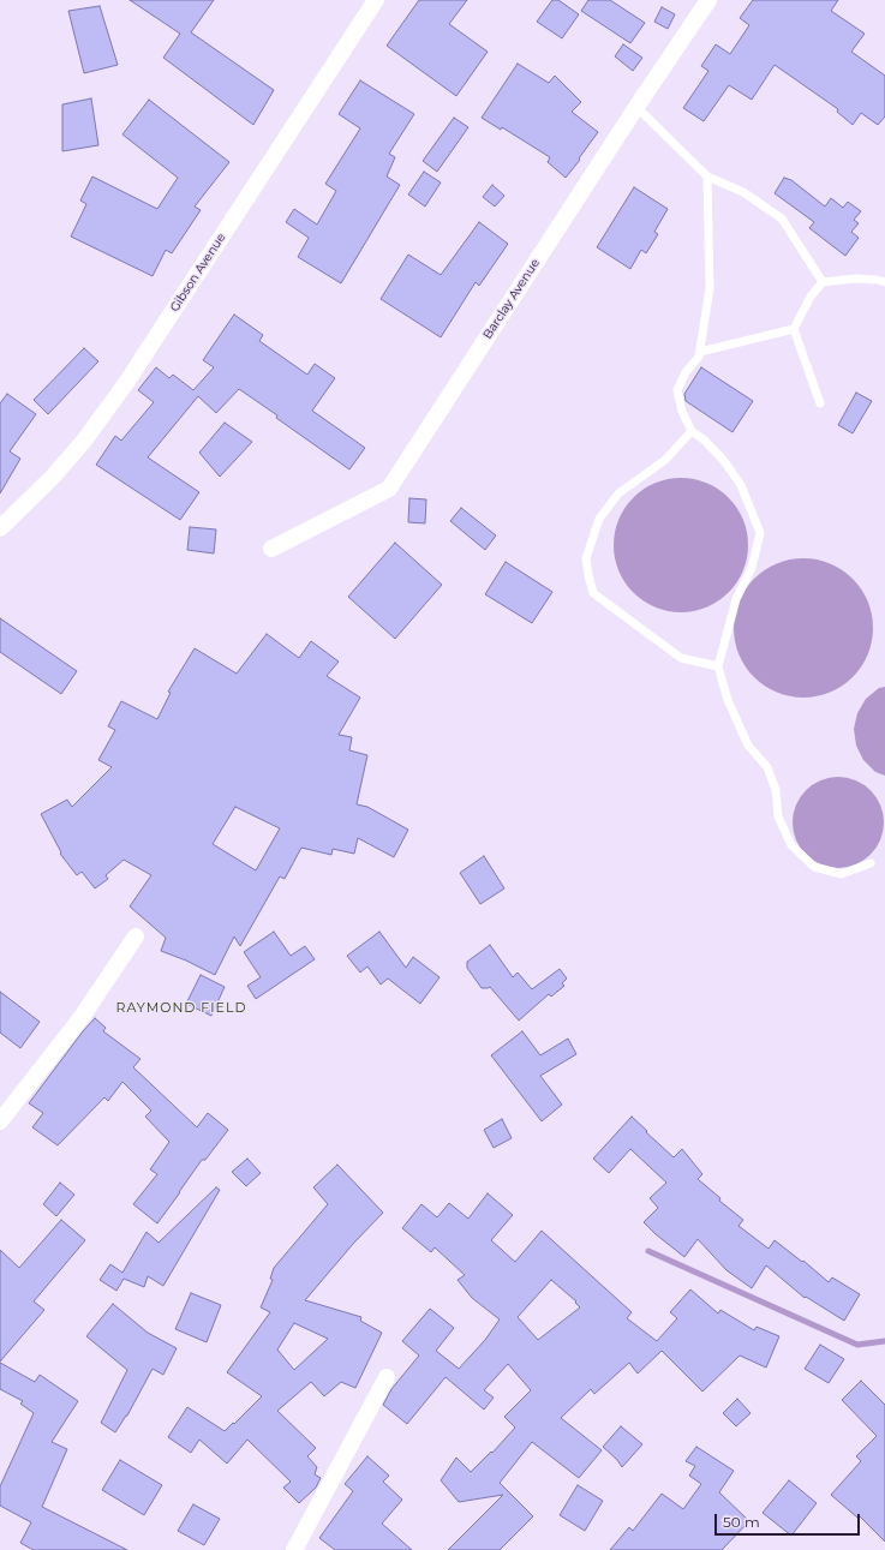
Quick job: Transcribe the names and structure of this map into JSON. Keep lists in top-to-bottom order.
{
  "streets": {
    "street": ["Gibson Avenue", "Barclay Avenue"]
  },
  "districts": ["RAYMOND FIELD"],
  "scale_bar": "50 m"
}
